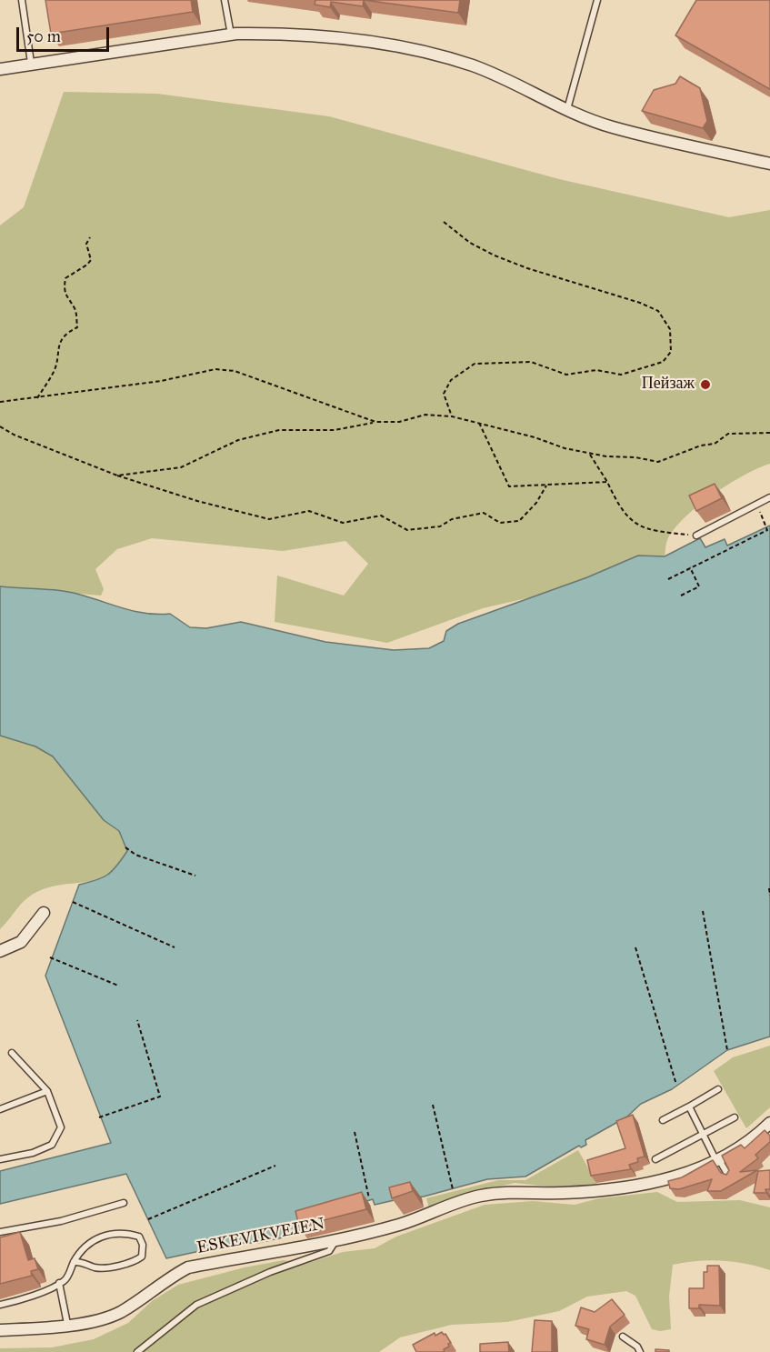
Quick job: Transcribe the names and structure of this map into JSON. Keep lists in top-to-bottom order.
{
  "streets": {
    "street": ["ESKEVIKVEIEN"]
  },
  "places": ["Пейзаж"],
  "scale_bar": "50 m"
}
